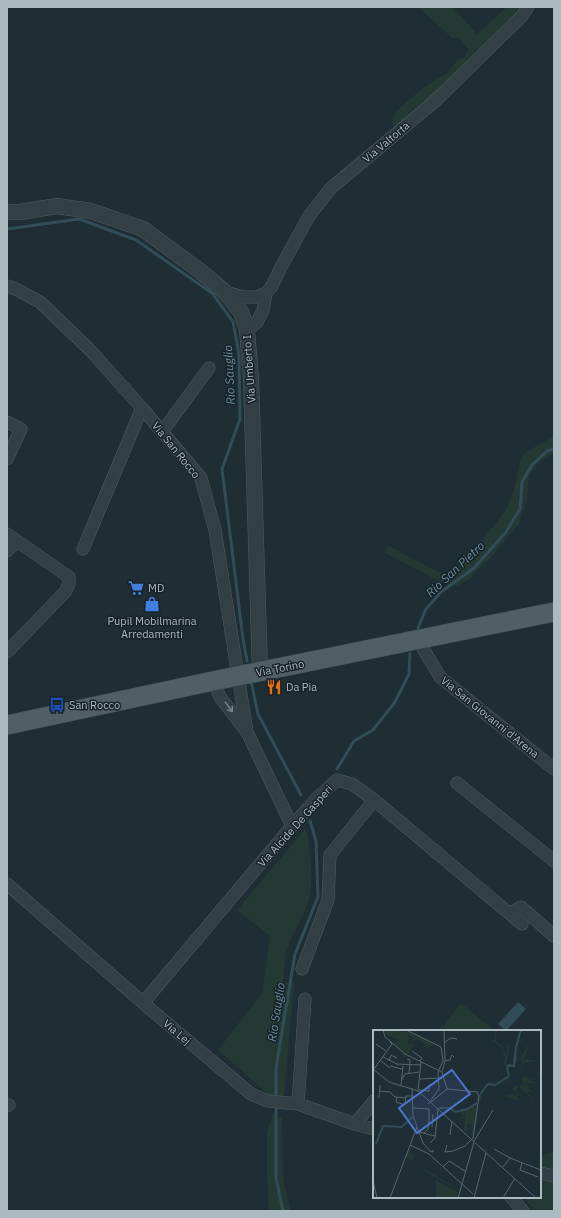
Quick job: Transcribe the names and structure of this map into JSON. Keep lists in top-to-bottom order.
{
  "streets": {
    "main road": ["Via Torino"],
    "street": [
      "Via Valtorta",
      "Via Umberto I",
      "Via San Rocco",
      "Via San Giovanni d'Arena",
      "Via Alcide De Gasperi",
      "Via Lej"
    ]
  },
  "crossings": [
    ["Via Valtorta", "Via Umberto I"],
    ["Via Umberto I", "Via Torino"],
    ["Via San Rocco", "Via Torino"],
    ["Via Torino", "Via San Giovanni d'Arena"],
    ["Via Alcide De Gasperi", "Via Lej"]
  ],
  "water": ["Rio Sauglio", "Rio San Pietro"],
  "places": {
    "supermarket": ["MD"],
    "shop": ["Pupil Mobilmarina Arredamenti"],
    "restaurant": ["Da Pia"],
    "bus stop": ["San Rocco"]
  }
}
